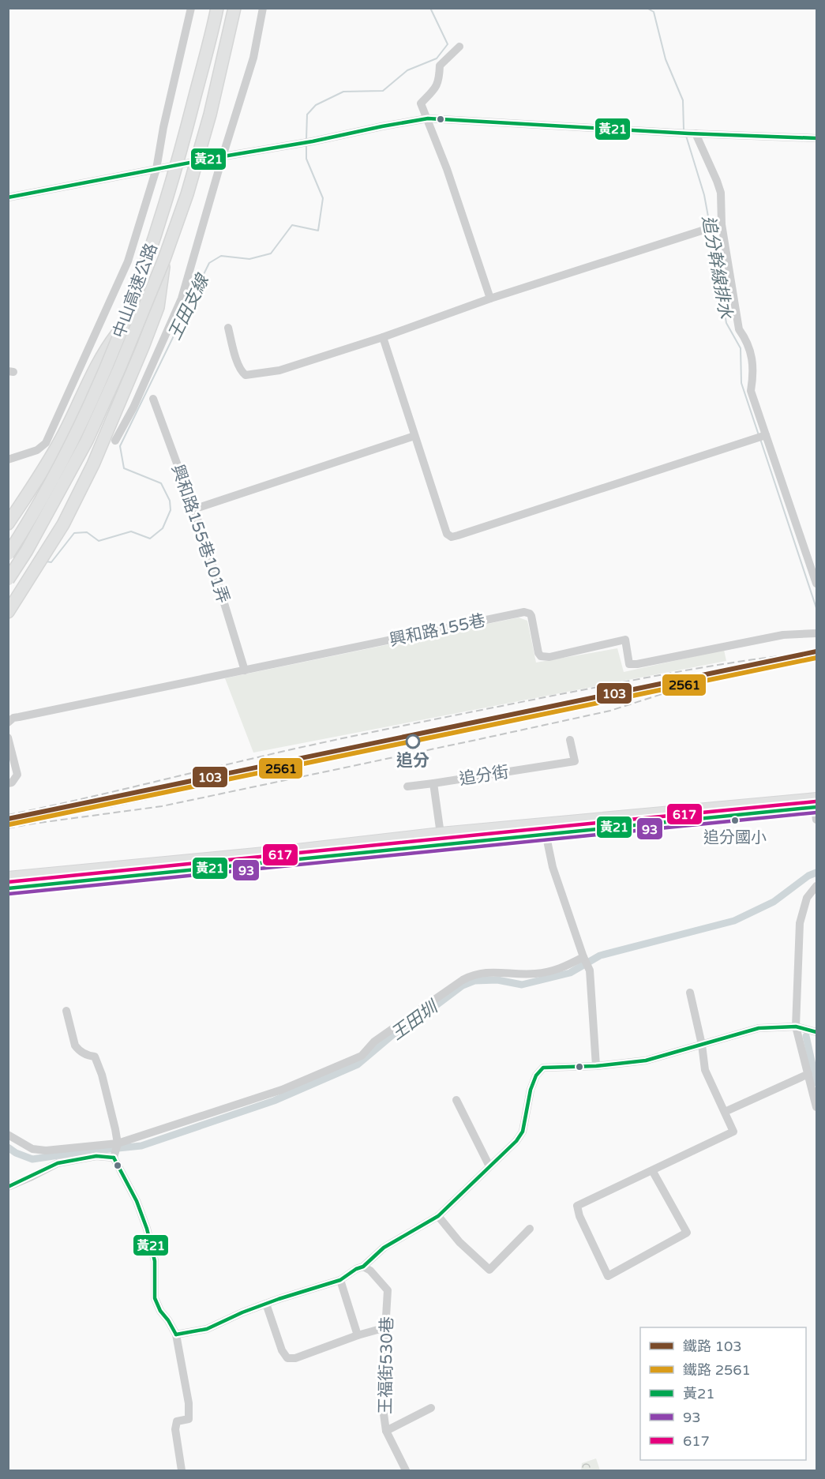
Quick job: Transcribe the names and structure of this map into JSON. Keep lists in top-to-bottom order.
{
  "streets": {
    "highway": ["中山高速公路"],
    "street": [
      "興和路155巷101弄",
      "興和路155巷",
      "追分街",
      "王福街530巷"
    ]
  },
  "crossings": [
    ["興和路155巷101弄", "興和路155巷"]
  ],
  "water": ["追分幹線排水", "王田支線", "王田圳"],
  "places": ["追分", "追分國小"],
  "lines": [
    "transit line 黃21",
    "rail line 103",
    "rail line 2561",
    "transit line 617",
    "transit line 93"
  ],
  "legend": [
    "鐵路 103",
    "鐵路 2561",
    "黃21",
    "93",
    "617"
  ]
}
